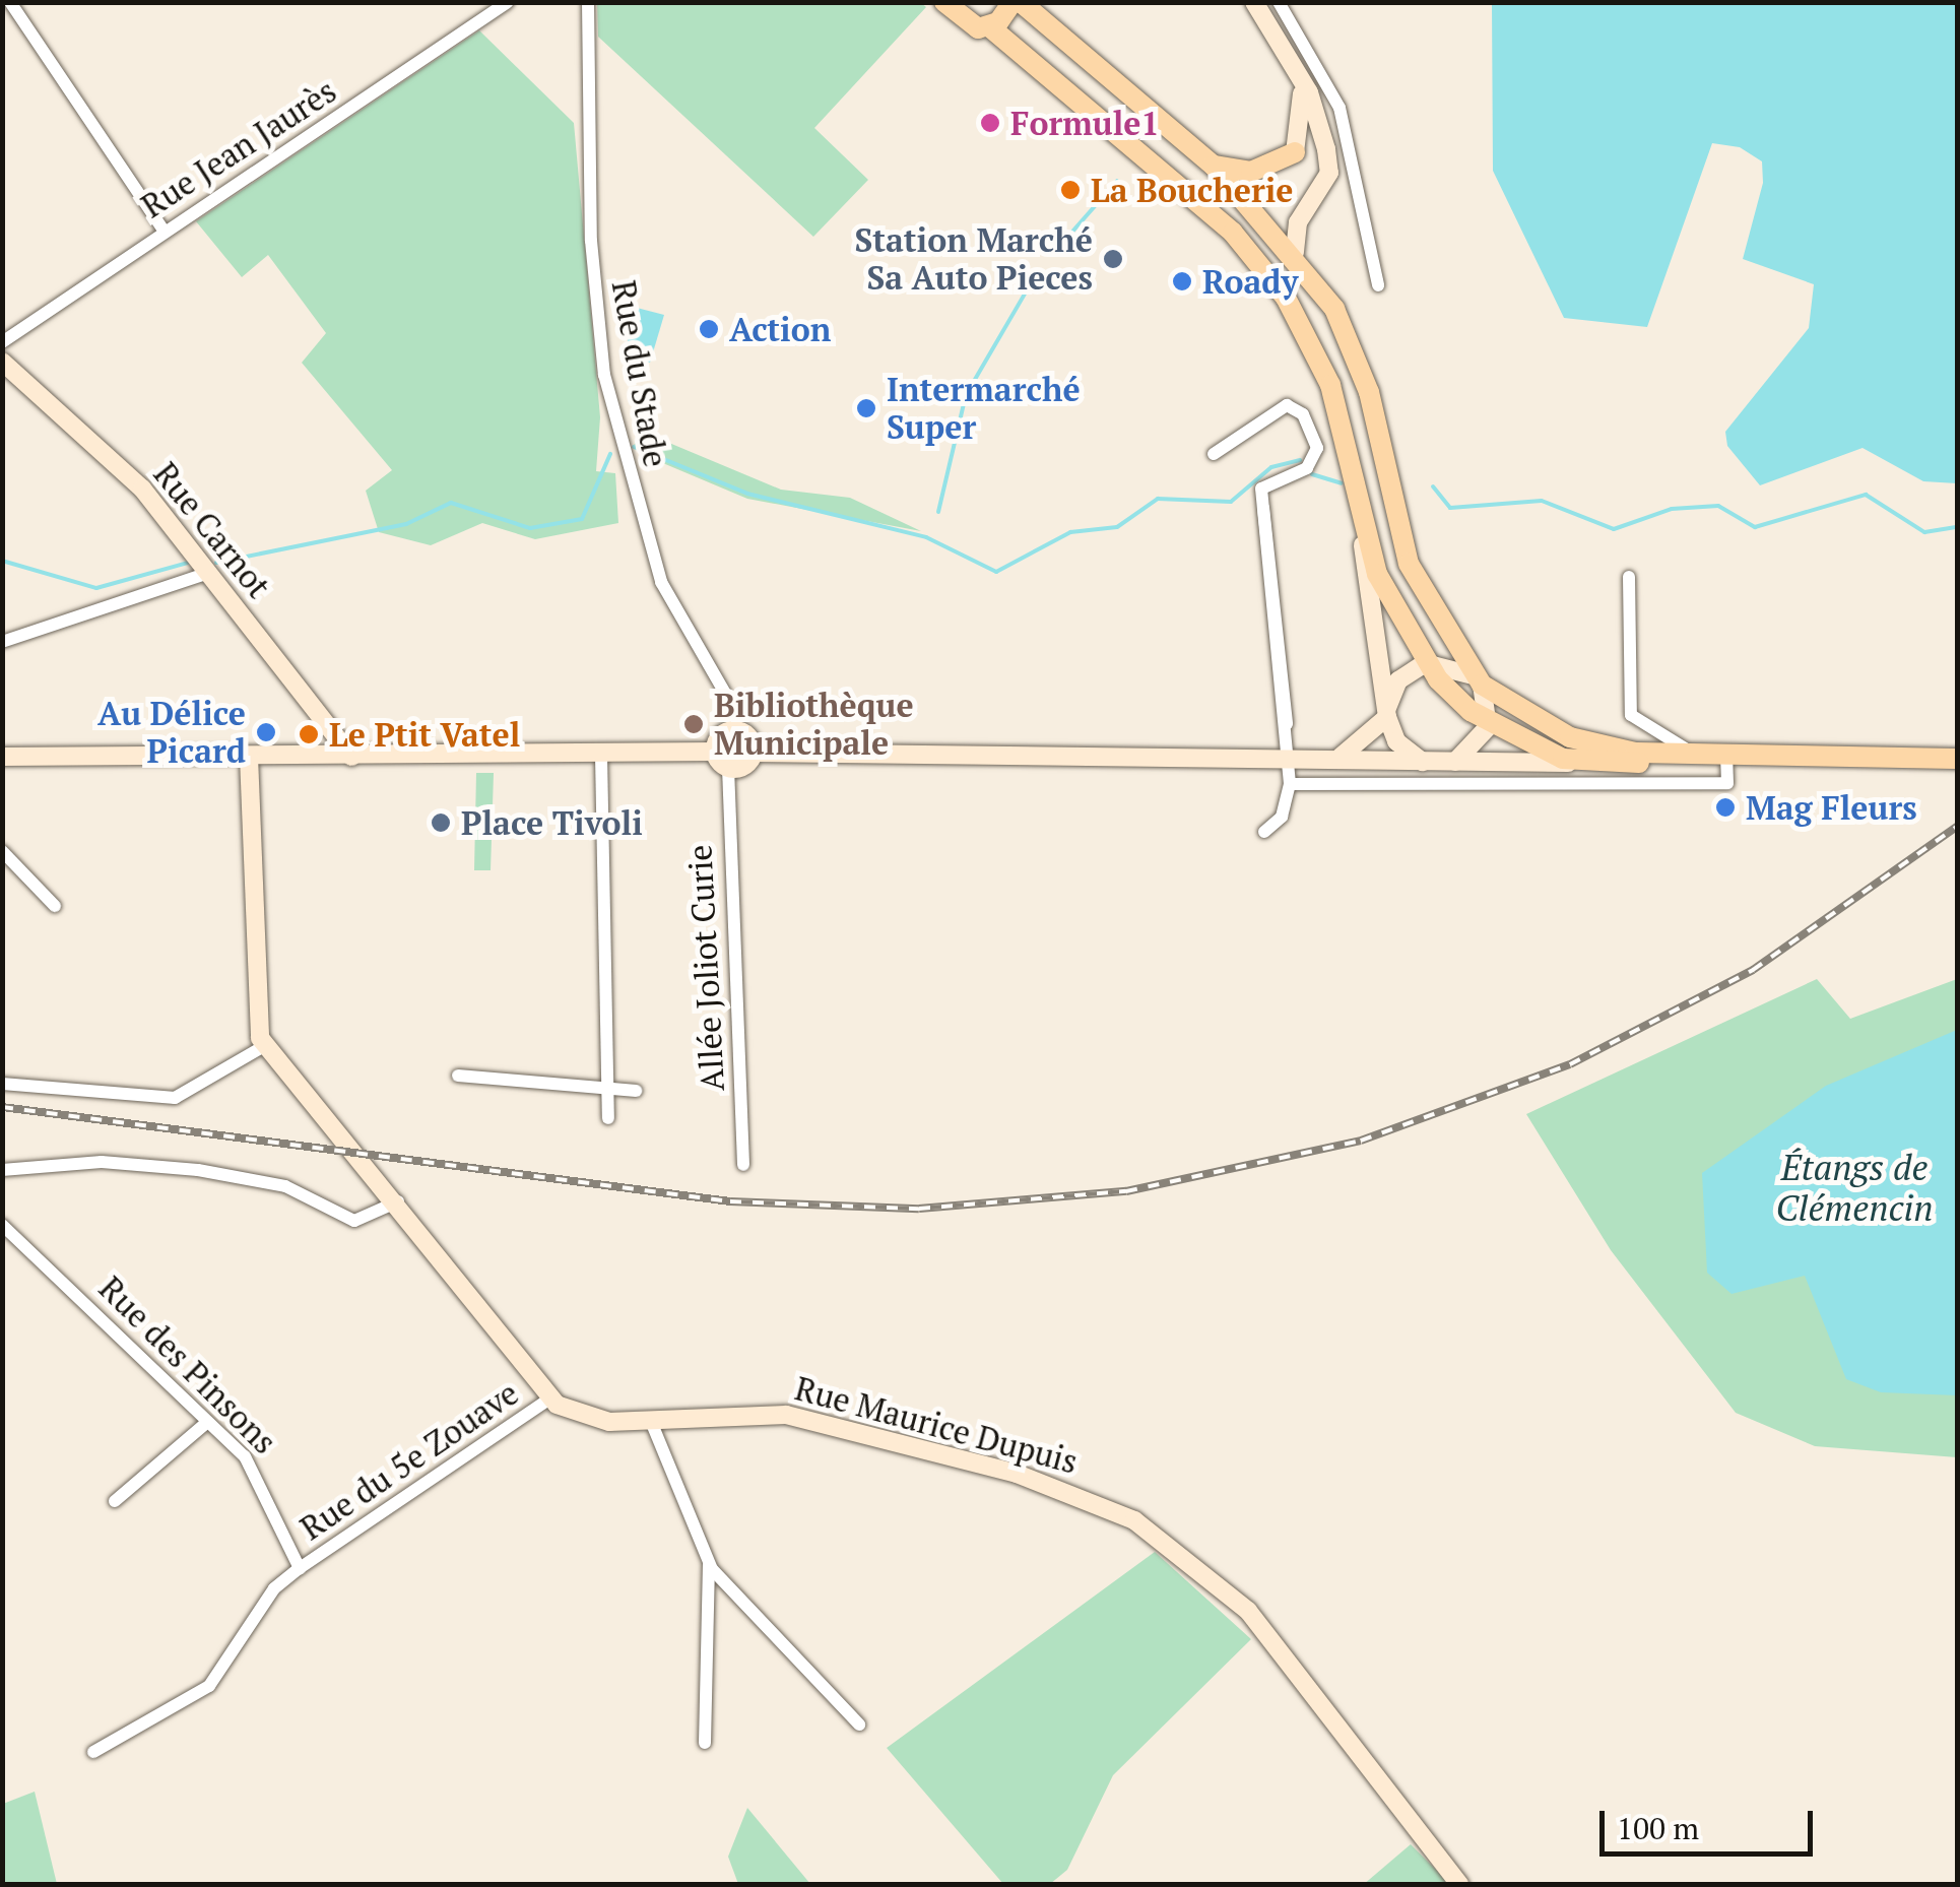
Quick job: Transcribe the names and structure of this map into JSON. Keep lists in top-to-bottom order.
{
  "streets": {
    "main road": ["Rue Carnot", "Rue Maurice Dupuis"],
    "street": [
      "Rue Jean Jaurès",
      "Rue du Stade",
      "Allée Joliot Curie",
      "Rue des Pinsons",
      "Rue du 5e Zouave"
    ]
  },
  "crossings": [
    ["Rue des Pinsons", "Rue du 5e Zouave"],
    ["Rue Maurice Dupuis", "Rue du 5e Zouave"]
  ],
  "water": ["Étangs de Clémencin"],
  "places": [
    "Formule1",
    "La Boucherie",
    "Station Marché Sa Auto Pieces",
    "Roady",
    "Action",
    "Intermarché Super",
    "Bibliothèque Municipale",
    "Au Délice Picard",
    "Le Ptit Vatel",
    "Mag Fleurs",
    "Place Tivoli"
  ],
  "scale_bar": "100 m"
}
